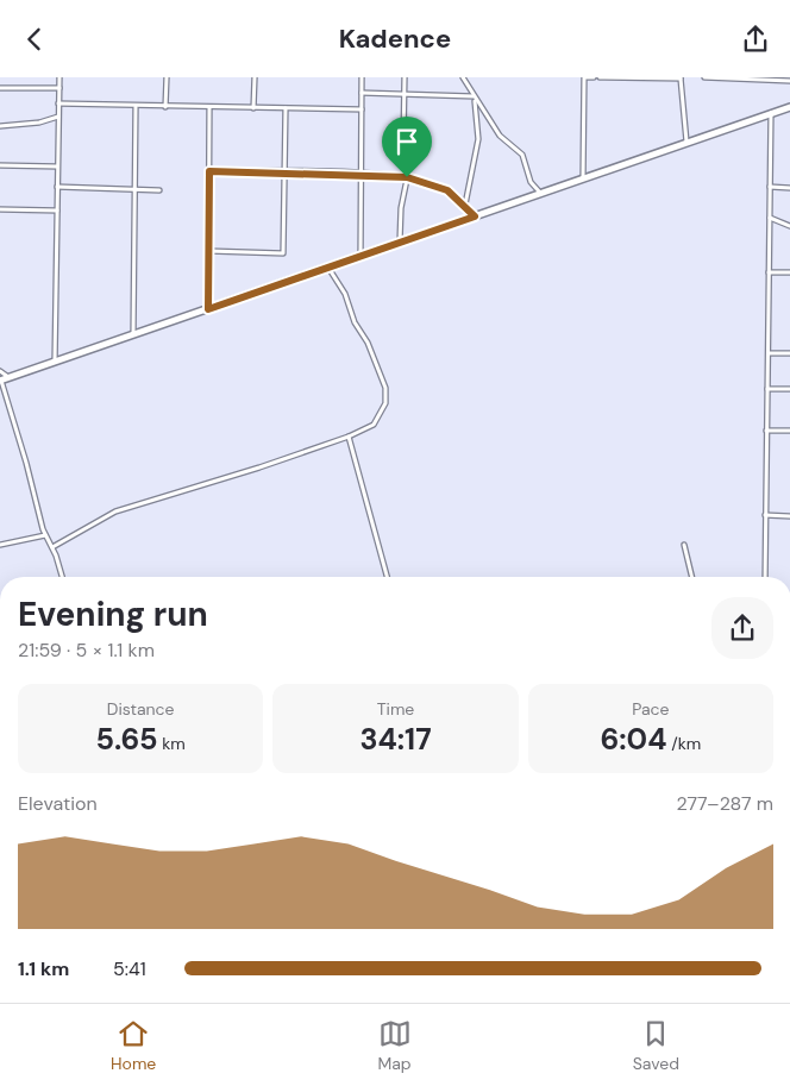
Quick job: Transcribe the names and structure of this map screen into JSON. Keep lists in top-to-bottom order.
{
  "page": {
    "header": "Kadence",
    "heading": ["Evening run", "21:59 · 5 × 1.1 km"],
    "stats": [
      ["Distance", "5.65 km"],
      ["Time", "34:17"],
      ["Pace", "6:04 /km"]
    ],
    "chart": ["Elevation", "277–287 m"],
    "list": [
      {
        "name": "1.1 km",
        "note": "5:41"
      }
    ],
    "tabs": ["Home", "Map", "Saved"]
  }
}
